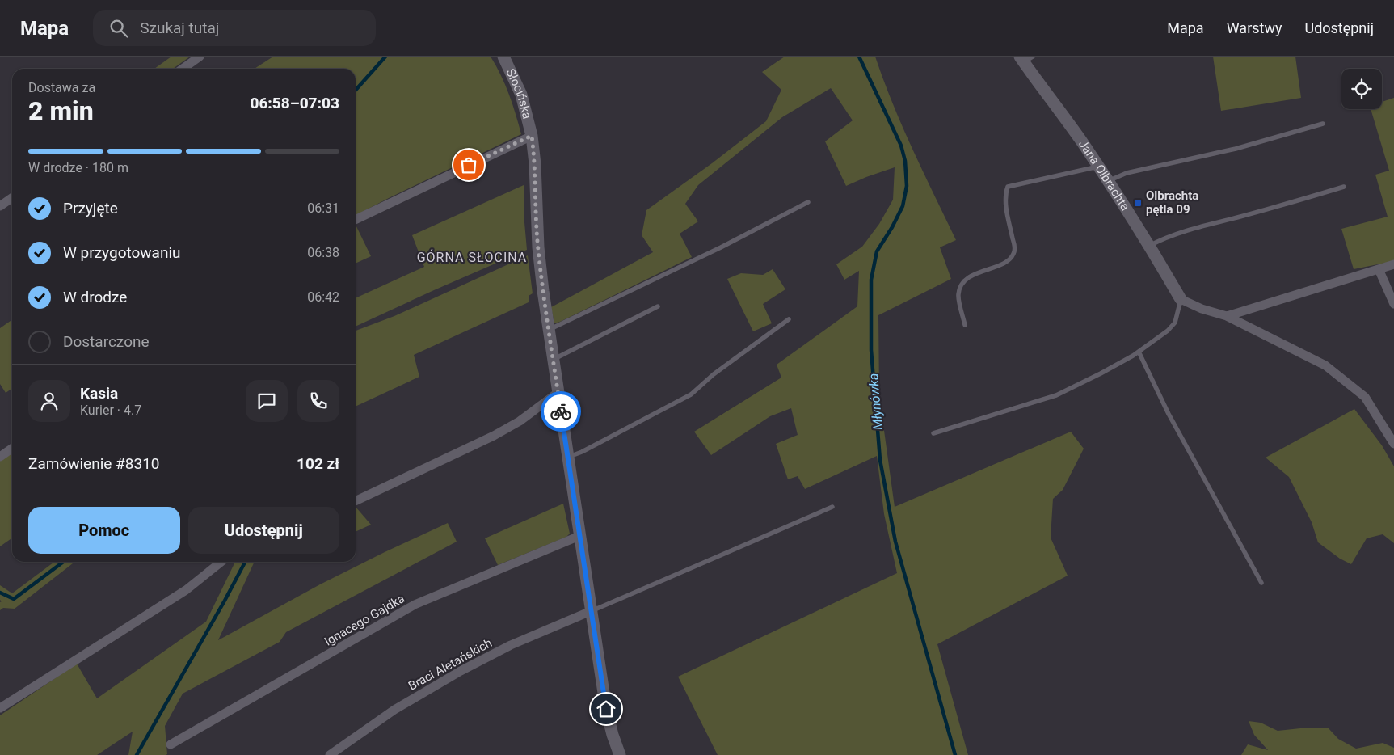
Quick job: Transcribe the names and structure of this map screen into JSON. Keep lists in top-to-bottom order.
{
  "streets": {
    "street": [
      "Słocińska",
      "Jana Olbrachta",
      "Ignacego Gajdka",
      "Braci Aletańskich"
    ]
  },
  "crossings": [
    ["Słocińska", "Ignacego Gajdka"],
    ["Słocińska", "Braci Aletańskich"]
  ],
  "districts": ["GÓRNA SŁOCINA"],
  "water": ["Młynówka"],
  "places": {
    "transit": ["Olbrachta pętla 09"]
  },
  "page": {
    "header": "Mapa",
    "search": "Szukaj tutaj",
    "nav": ["Mapa", "Warstwy", "Udostępnij"],
    "heading": ["2 min", "Dostawa za", "06:58–07:03"],
    "panel": [
      "Kasia",
      "Kurier · 4.7",
      "Zamówienie #8310",
      "102 zł"
    ],
    "bar": "W drodze · 180 m",
    "list": [
      ["Przyjęte", "06:31"],
      ["W przygotowaniu", "06:38"],
      ["W drodze", "06:42"],
      "Dostarczone"
    ],
    "buttons": ["Pomoc", "Udostępnij"]
  }
}
